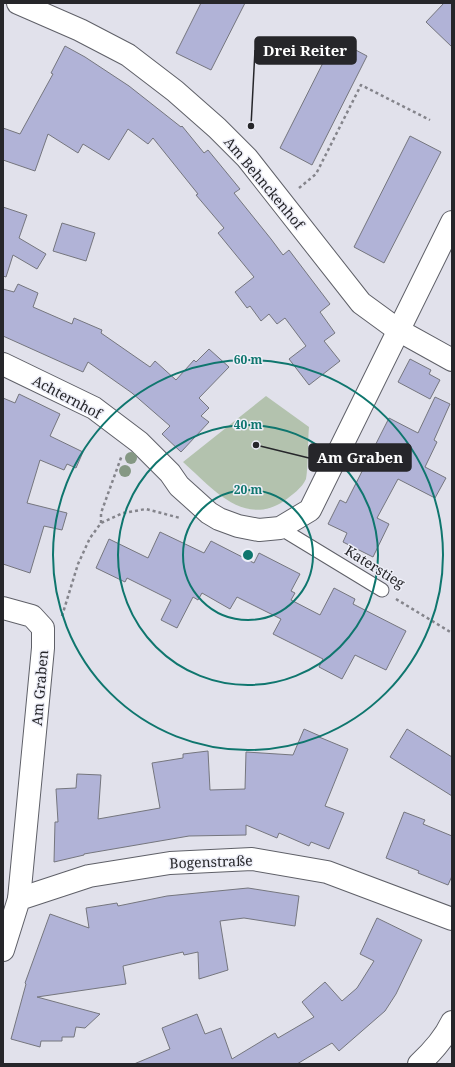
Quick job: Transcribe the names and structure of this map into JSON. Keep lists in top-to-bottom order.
{
  "streets": {
    "street": [
      "Am Behnckenhof",
      "Achternhof",
      "Am Graben",
      "Bogenstraße"
    ],
    "lane": ["Katerstieg"]
  },
  "crossings": [
    ["Achternhof", "Katerstieg"],
    ["Am Graben", "Bogenstraße"]
  ],
  "places": ["Drei Reiter", "Am Graben"],
  "rings": ["60 m", "40 m", "20 m"]
}
